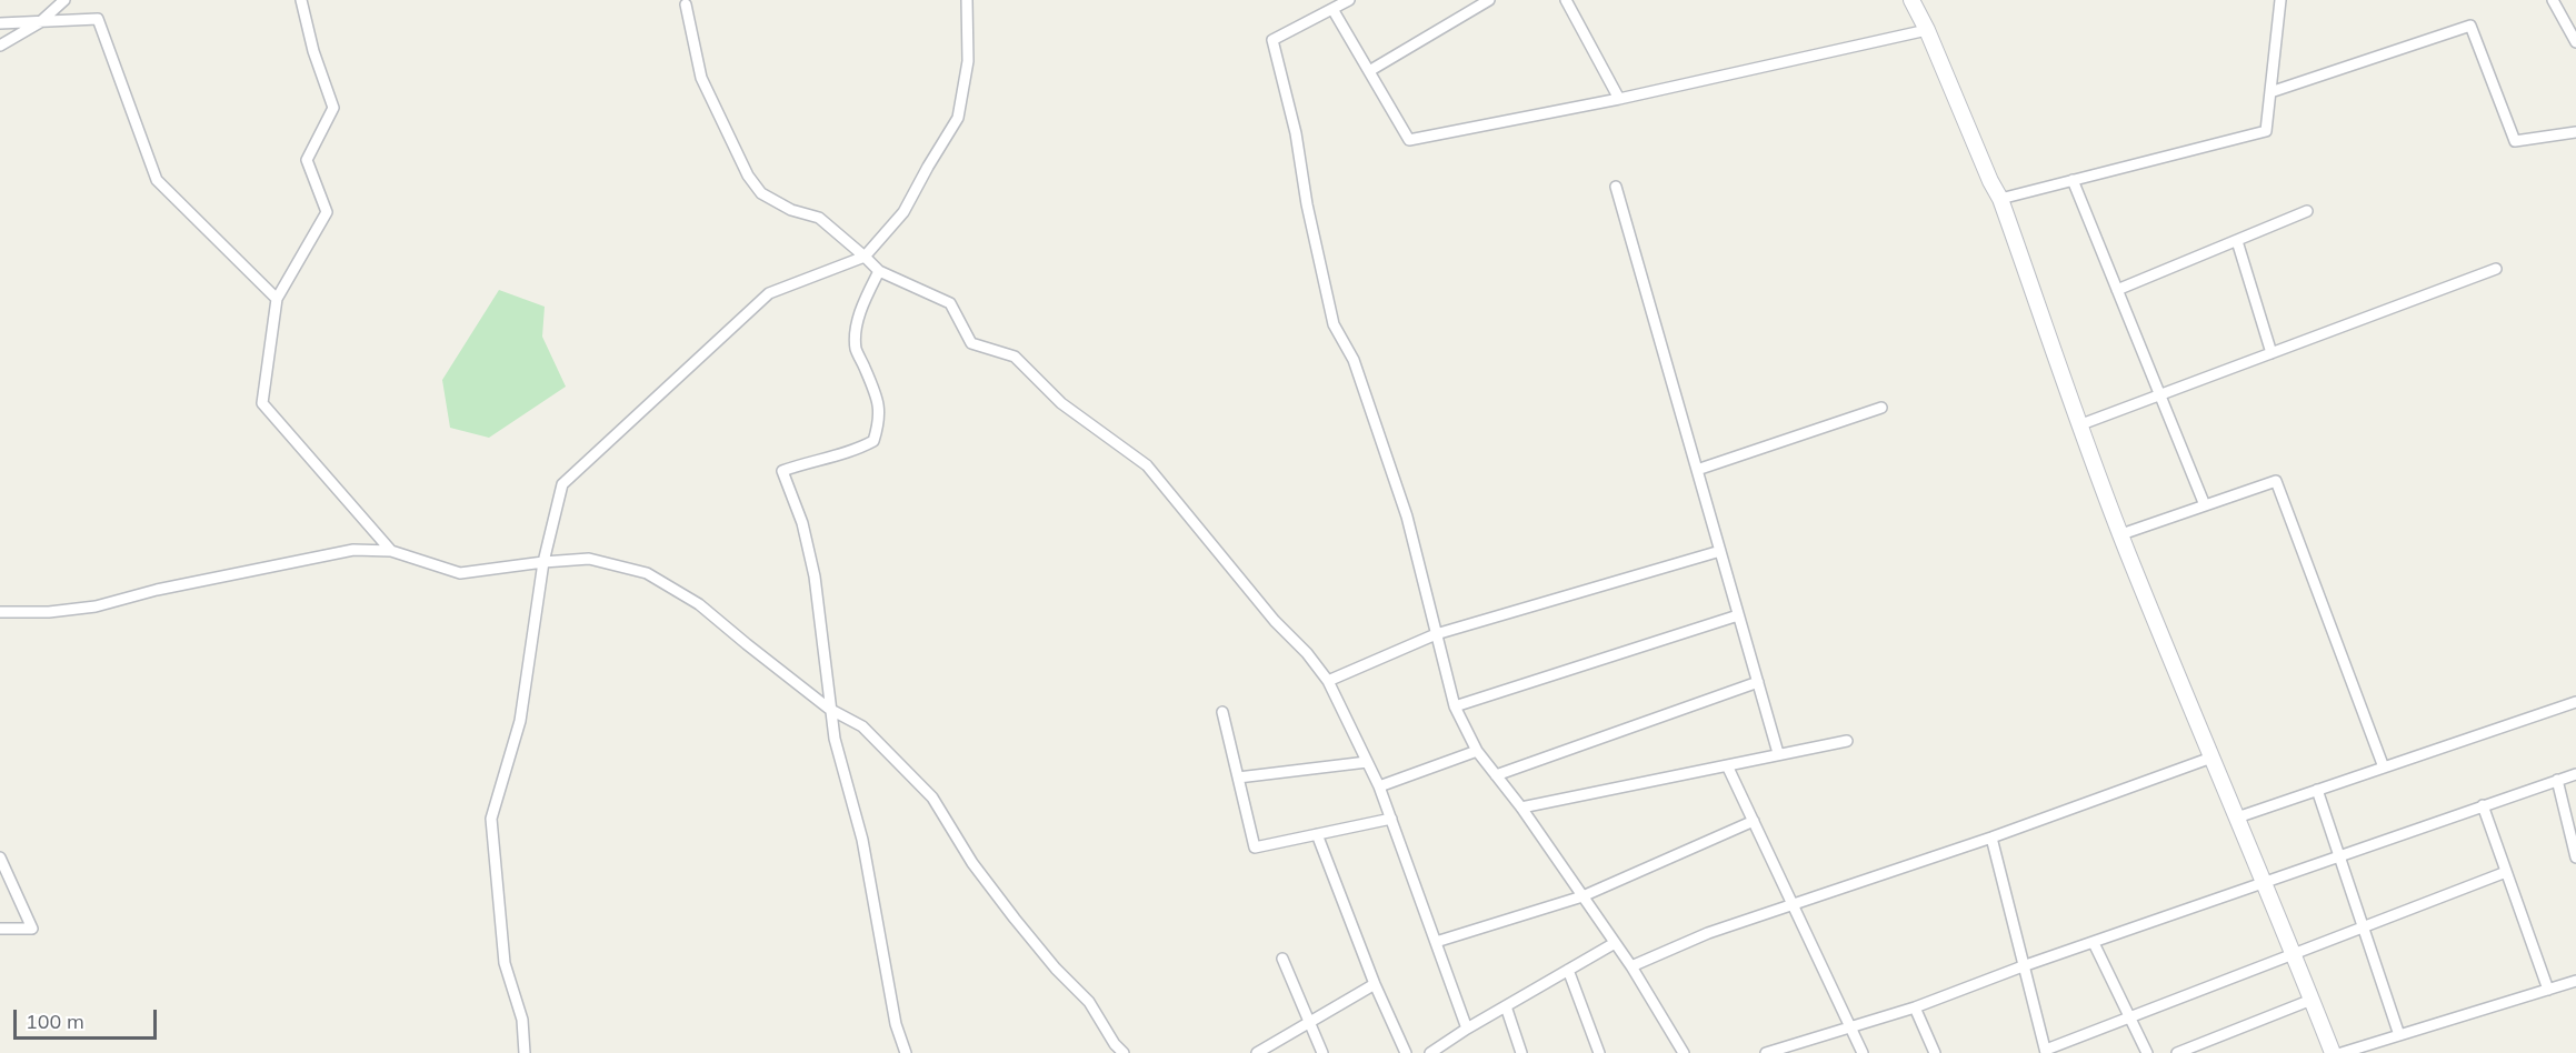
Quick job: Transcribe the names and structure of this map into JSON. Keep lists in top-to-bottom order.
{
  "scale_bar": "100 m"
}
